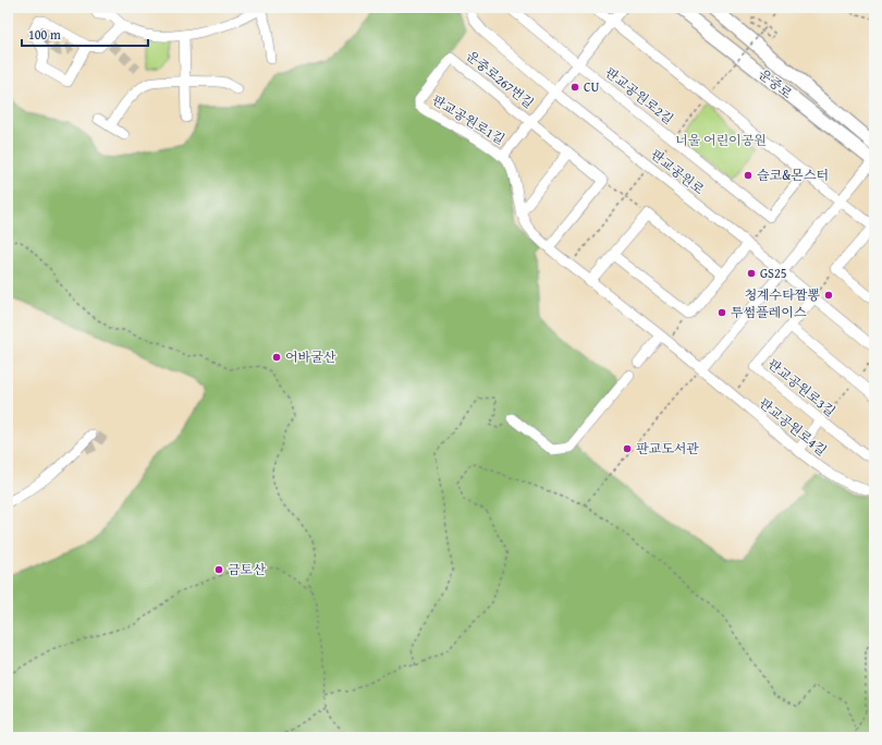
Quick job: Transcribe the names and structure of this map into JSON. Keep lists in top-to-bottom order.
{
  "streets": {
    "main road": ["운중로"],
    "street": [
      "운중로267번길",
      "판교공원로2길",
      "판교공원로1길",
      "판교공원로",
      "판교공원로3길",
      "판교공원로4길"
    ]
  },
  "crossings": [
    ["운중로267번길", "판교공원로1길"],
    ["판교공원로1길", "판교공원로4길"],
    ["판교공원로", "판교공원로3길"]
  ],
  "parks": ["너울 어린이공원"],
  "places": [
    "CU",
    "슬코&몬스터",
    "GS25",
    "청계수타짬뽕",
    "투썸플레이스",
    "어바굴산",
    "판교도서관",
    "금토산"
  ],
  "scale_bar": "100 m"
}
